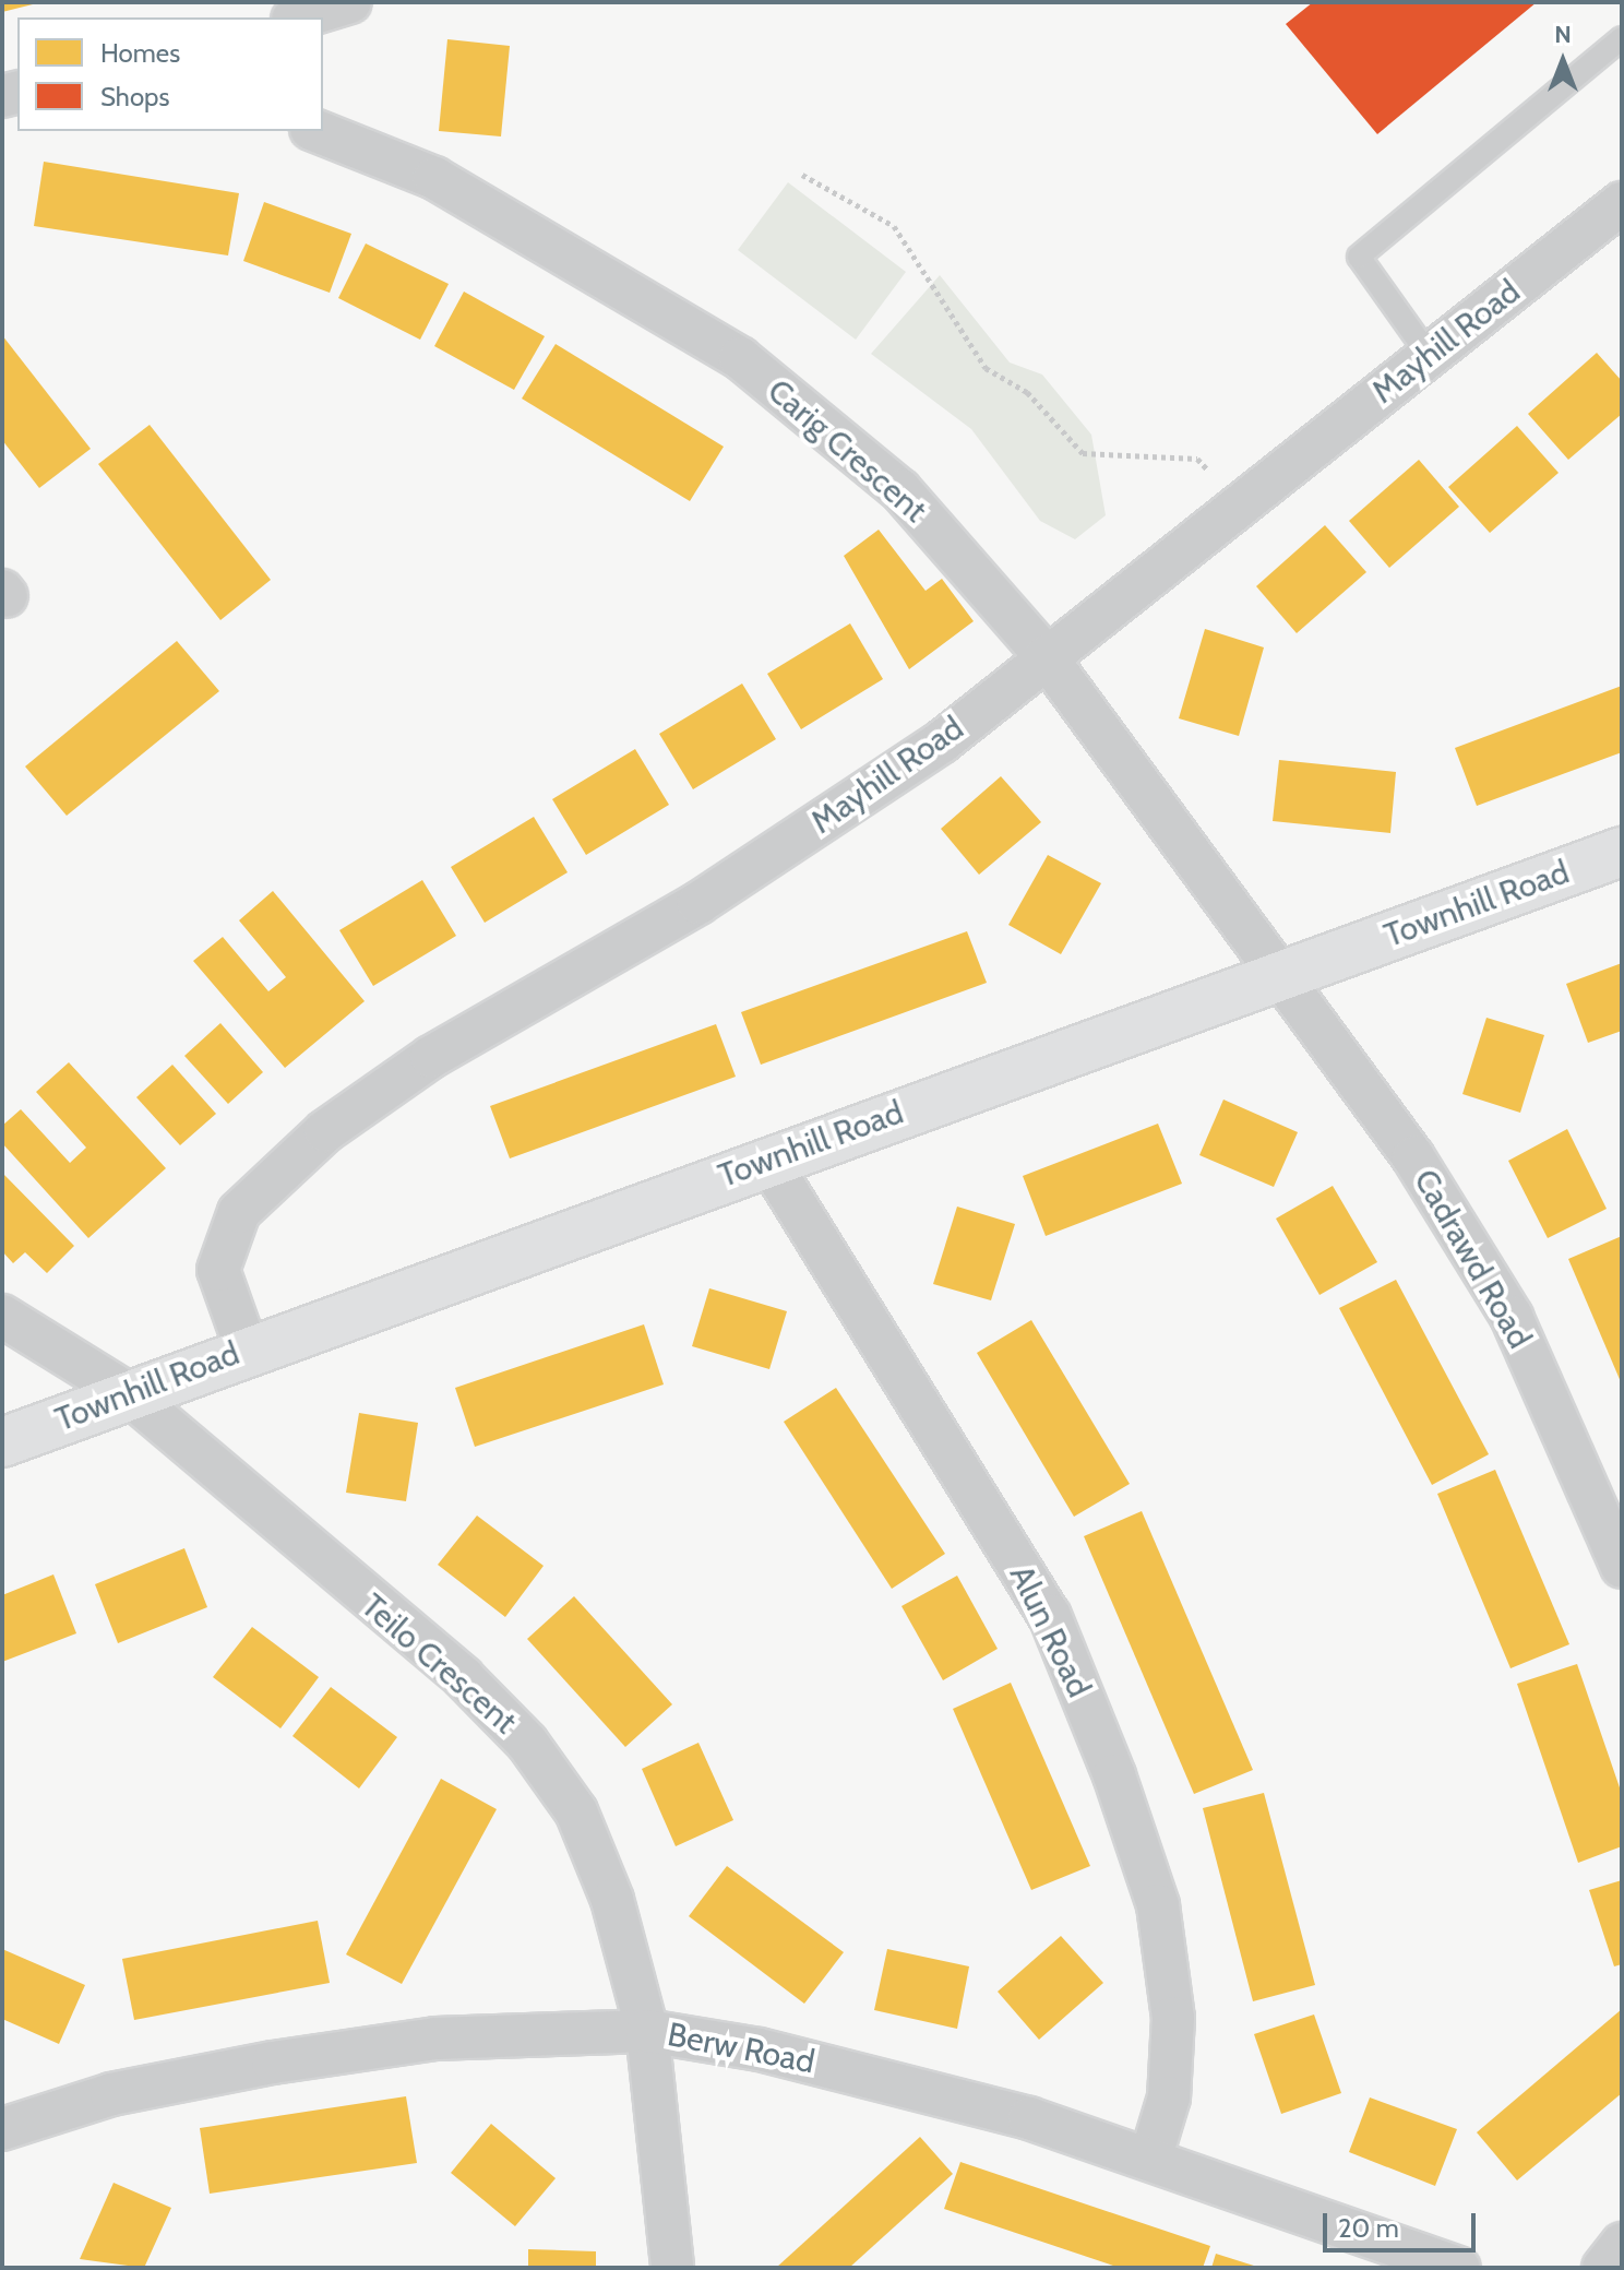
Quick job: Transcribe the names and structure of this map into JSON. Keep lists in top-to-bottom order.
{
  "streets": {
    "street": [
      "Mayhill Road",
      "Carig Crescent",
      "Townhill Road",
      "Cadrawd Road",
      "Alun Road",
      "Teilo Crescent",
      "Berw Road"
    ]
  },
  "crossings": [
    ["Mayhill Road", "Carig Crescent"],
    ["Mayhill Road", "Townhill Road"],
    ["Carig Crescent", "Townhill Road"],
    ["Carig Crescent", "Cadrawd Road"],
    ["Townhill Road", "Cadrawd Road"],
    ["Townhill Road", "Alun Road"],
    ["Townhill Road", "Teilo Crescent"],
    ["Alun Road", "Berw Road"],
    ["Teilo Crescent", "Berw Road"]
  ],
  "legend": ["Homes", "Shops"],
  "scale_bar": "20 m",
  "north": "top"
}
